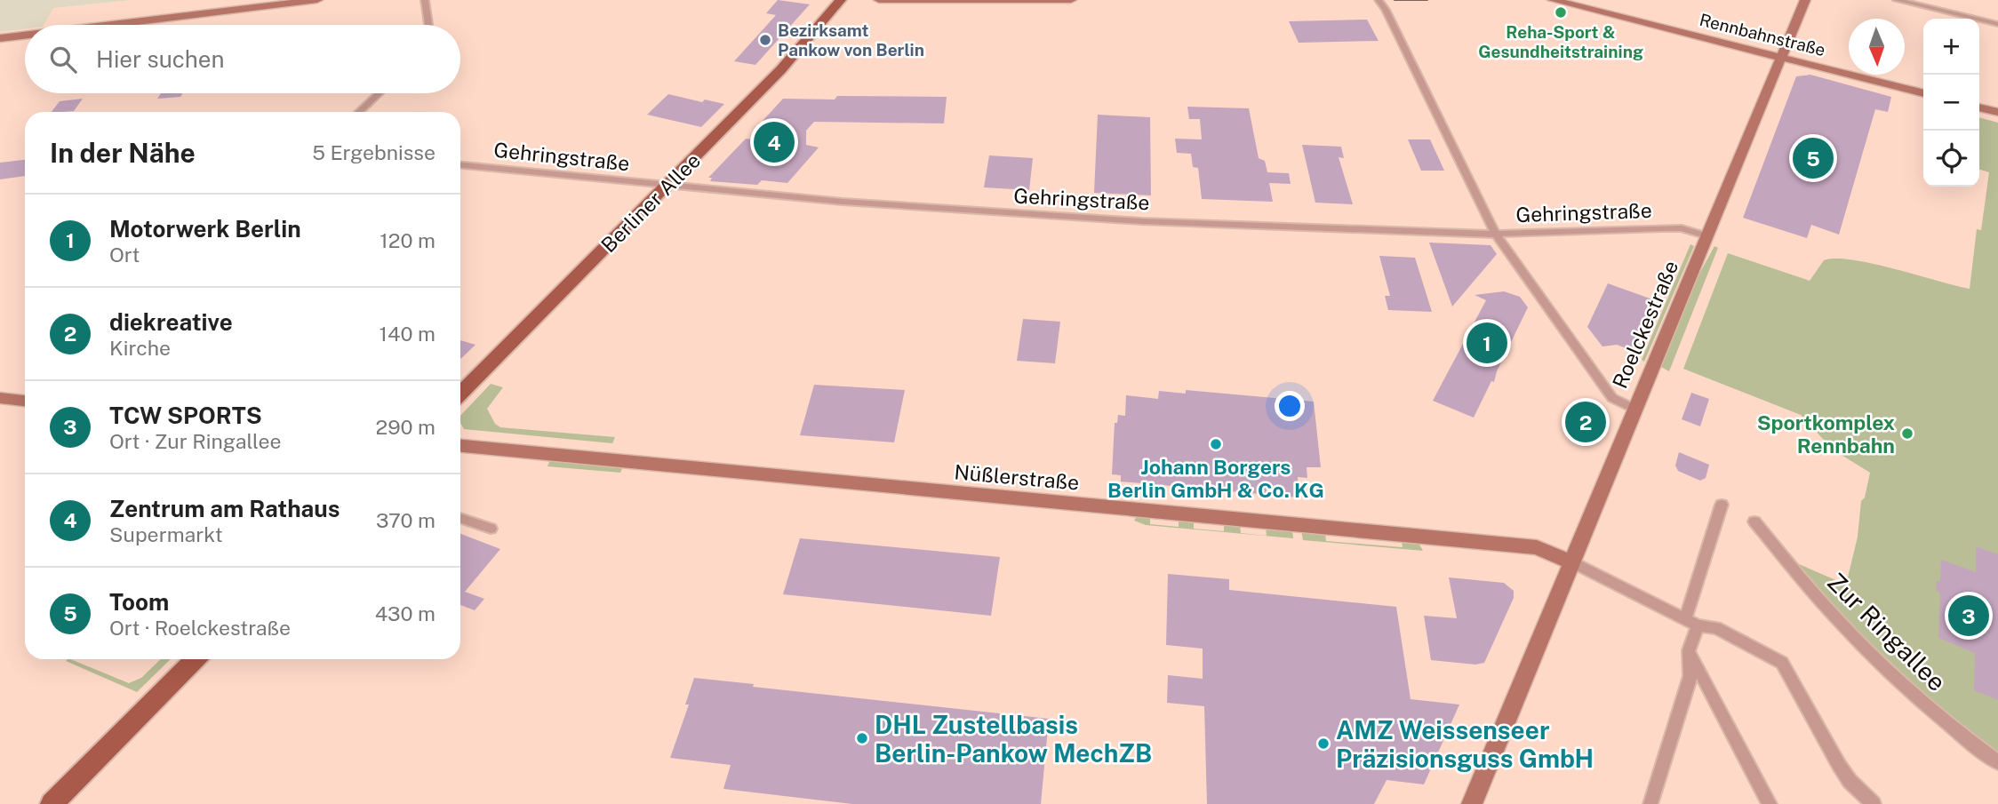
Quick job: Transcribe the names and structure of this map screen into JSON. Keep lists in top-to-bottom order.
{
  "streets": {
    "main road": ["Berliner Allee"],
    "street": [
      "Rennbahnstraße",
      "Gehringstraße",
      "Roelckestraße",
      "Nüßlerstraße",
      "Zur Ringallee"
    ]
  },
  "crossings": [
    ["Rennbahnstraße", "Roelckestraße"],
    ["Gehringstraße", "Berliner Allee"],
    ["Gehringstraße", "Roelckestraße"],
    ["Roelckestraße", "Nüßlerstraße"]
  ],
  "places": [
    "Reha-Sport & Gesundheitstraining",
    "Bezirksamt Pankow von Berlin",
    "Sportkomplex Rennbahn",
    "Johann Borgers Berlin GmbH & Co. KG",
    "DHL Zustellbasis Berlin-Pankow MechZB",
    "AMZ Weissenseer Präzisionsguss GmbH"
  ],
  "north": "bottom",
  "page": {
    "map_buttons": ["+", "−"],
    "search": "Hier suchen",
    "heading": ["In der Nähe", "5 Ergebnisse"],
    "pins": [
      "4",
      "5",
      "1",
      "2",
      "3"
    ],
    "list": [
      {
        "mark": "1",
        "name": "Motorwerk Berlin",
        "note": "Ort",
        "value": "120 m"
      },
      {
        "mark": "2",
        "name": "diekreative",
        "note": "Kirche",
        "value": "140 m"
      },
      {
        "mark": "3",
        "name": "TCW SPORTS",
        "note": "Ort · Zur Ringallee",
        "value": "290 m"
      },
      {
        "mark": "4",
        "name": "Zentrum am Rathaus",
        "note": "Supermarkt",
        "value": "370 m"
      },
      {
        "mark": "5",
        "name": "Toom",
        "note": "Ort · Roelckestraße",
        "value": "430 m"
      }
    ]
  }
}
